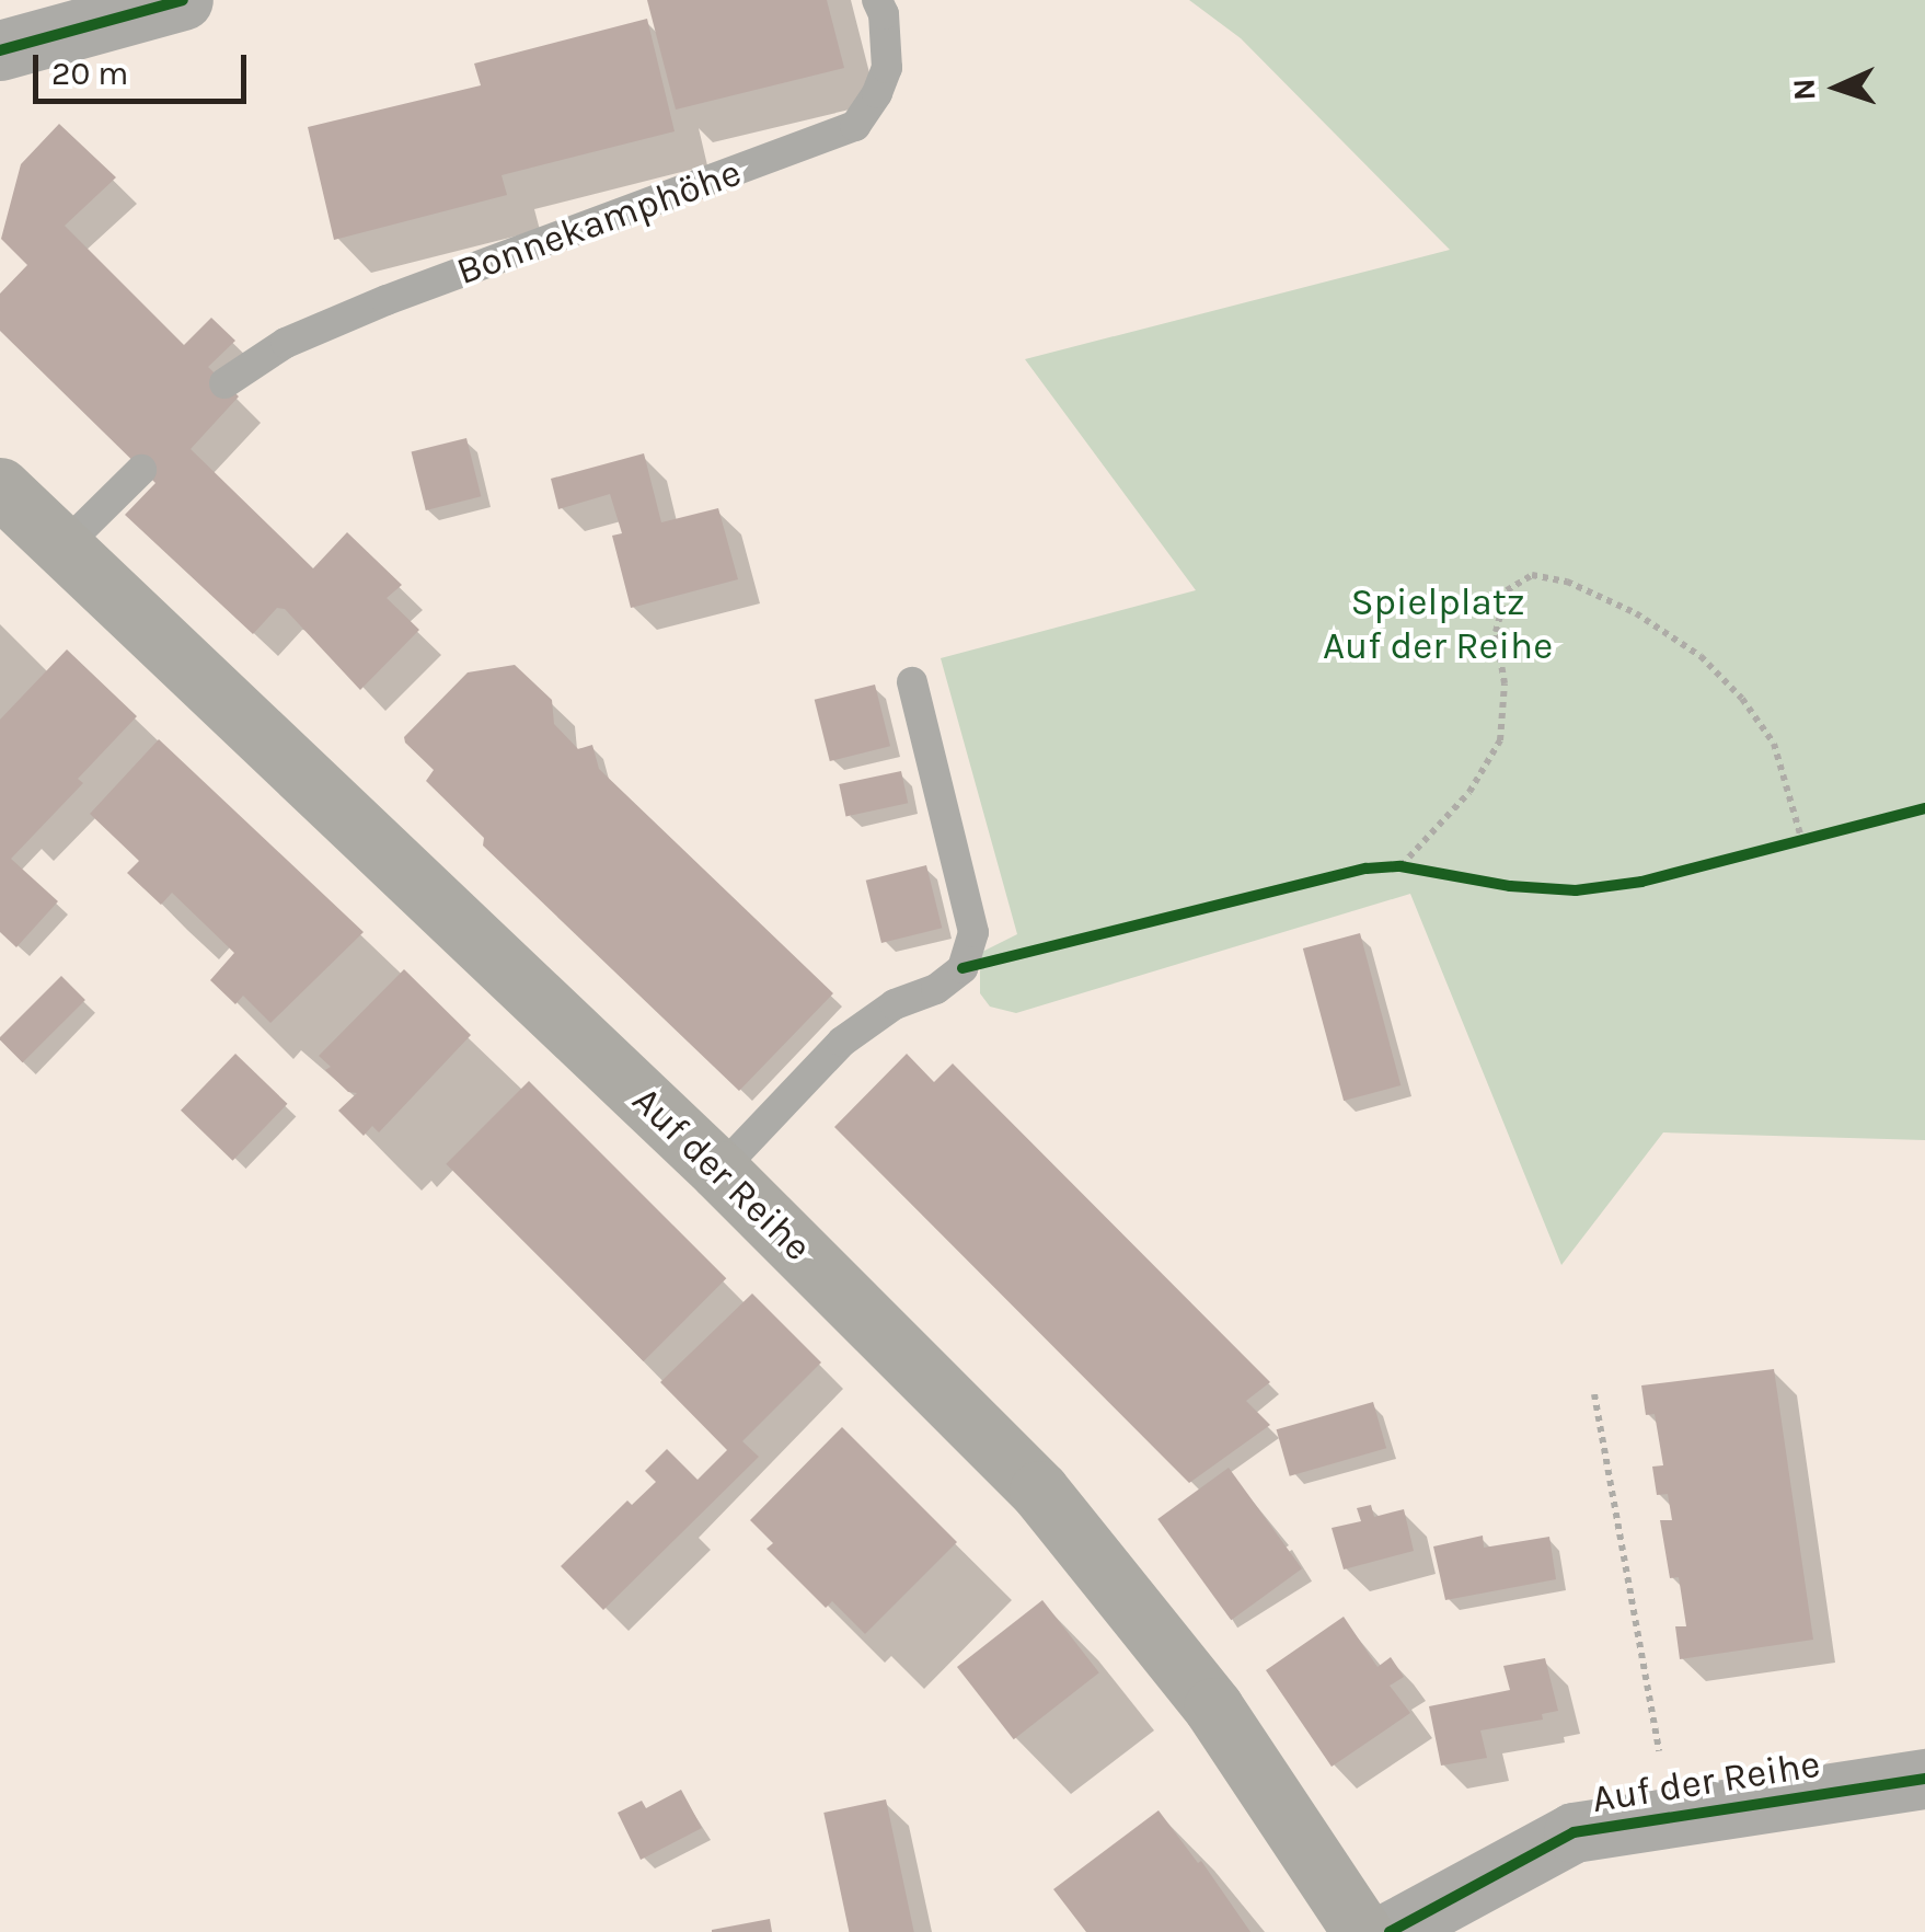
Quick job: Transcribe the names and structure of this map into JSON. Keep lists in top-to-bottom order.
{
  "streets": {
    "main road": ["Auf der Reihe"],
    "lane": ["Bonnekamphöhe"]
  },
  "parks": ["Spielplatz Auf der Reihe"],
  "scale_bar": "20 m",
  "north": "left"
}
